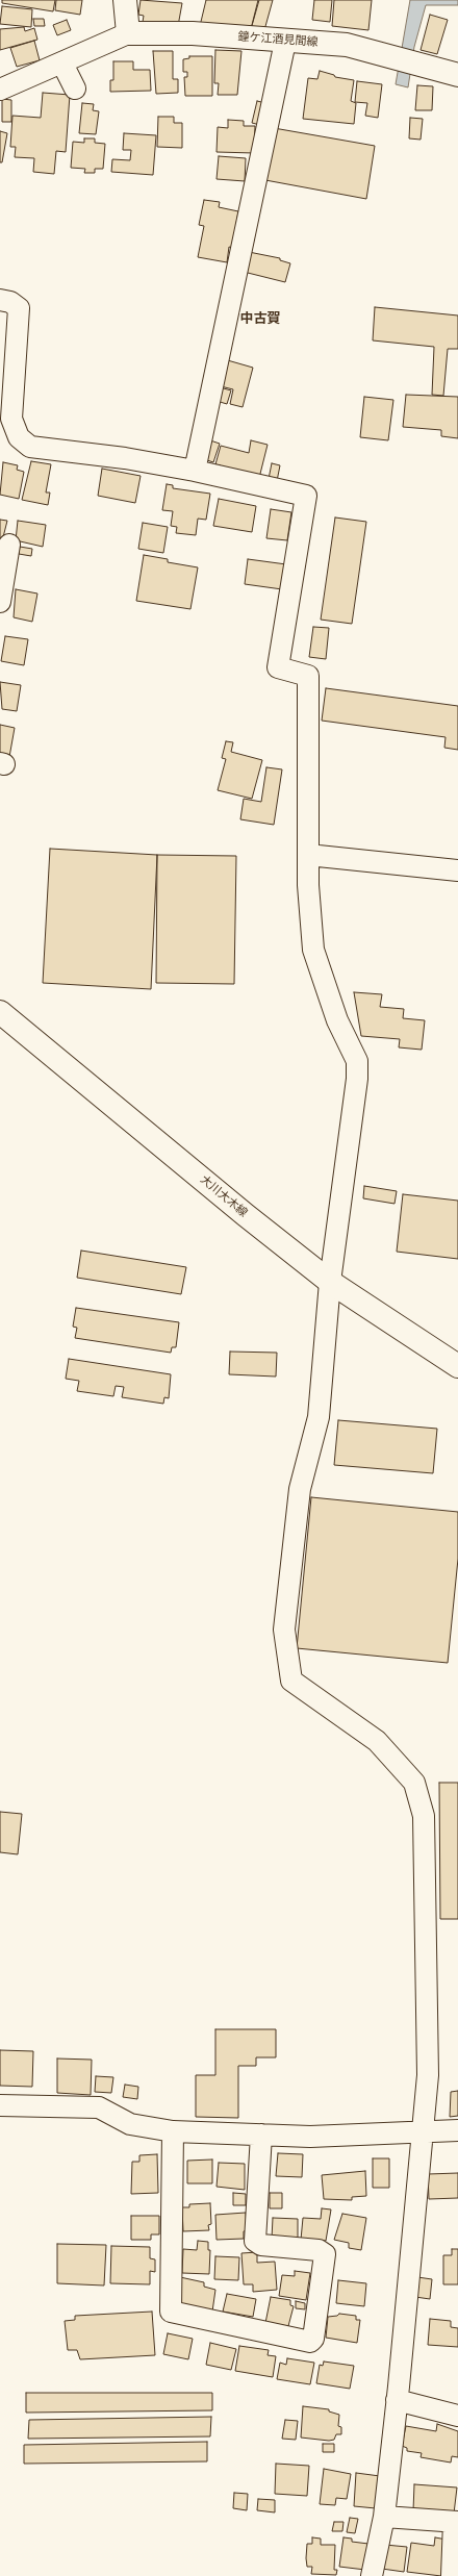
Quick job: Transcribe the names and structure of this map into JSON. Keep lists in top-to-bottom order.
{
  "streets": {
    "main road": ["鐘ケ江酒見間線", "大川大木線"]
  },
  "districts": ["中古賀"]
}
